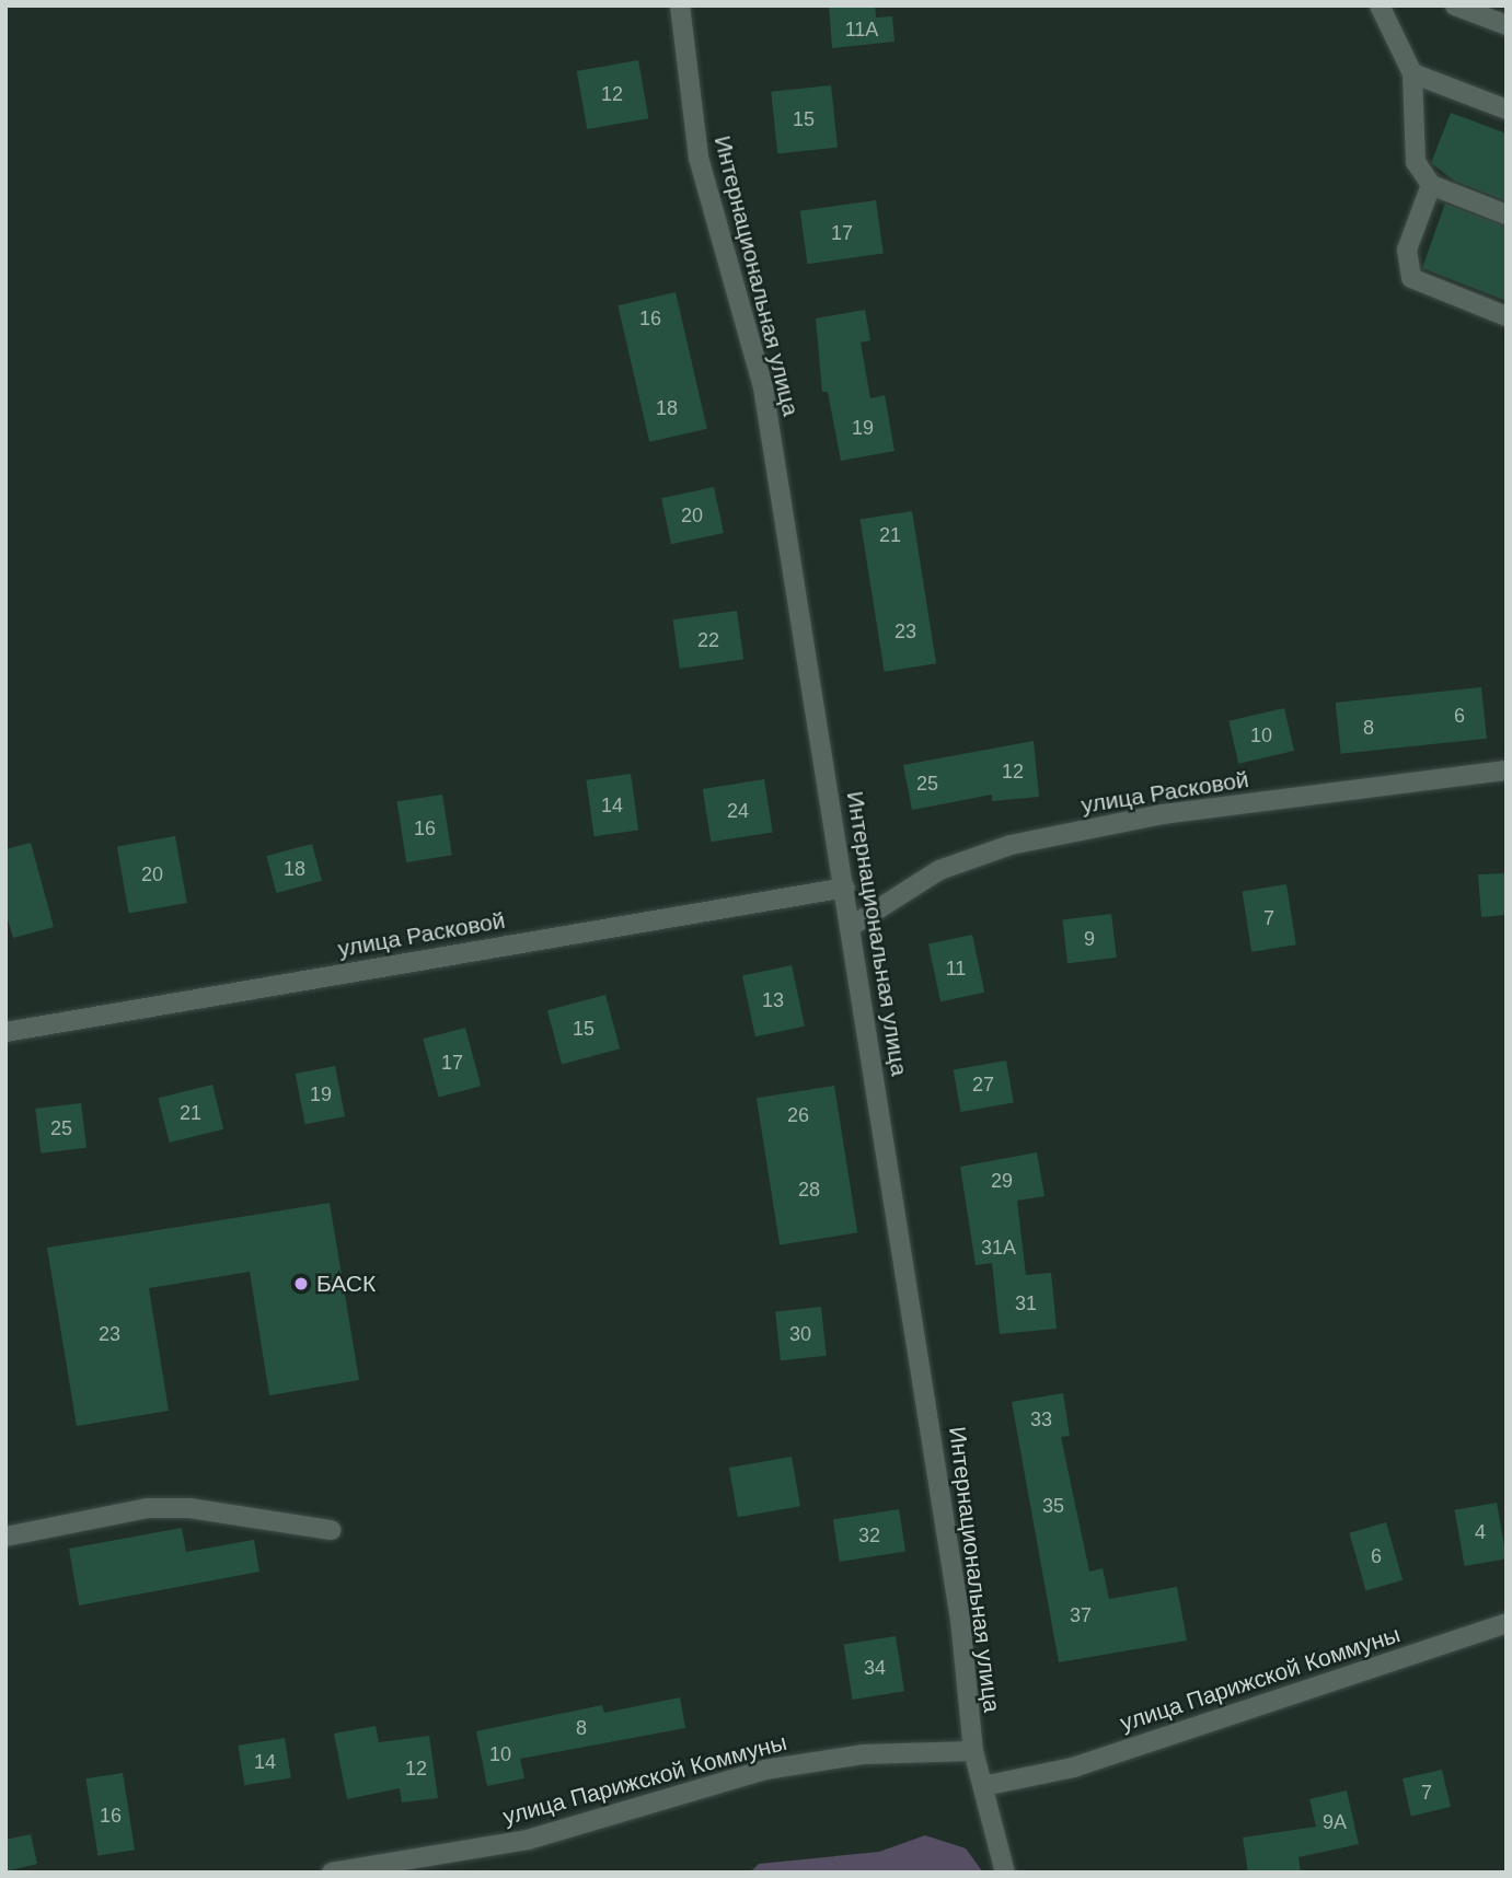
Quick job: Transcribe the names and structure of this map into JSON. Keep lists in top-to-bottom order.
{
  "streets": {
    "street": ["Интернациональная улица", "улица Расковой", "улица Парижской Коммуны"]
  },
  "crossings": [
    ["Интернациональная улица", "улица Расковой"],
    ["Интернациональная улица", "улица Парижской Коммуны"]
  ],
  "places": ["БАСК"],
  "house_numbers": [
    "11А",
    "12",
    "15",
    "17",
    "16",
    "18",
    "19",
    "20",
    "21",
    "23",
    "22",
    "6",
    "8",
    "10",
    "12",
    "25",
    "14",
    "24",
    "16",
    "18",
    "20",
    "7",
    "9",
    "11",
    "13",
    "15",
    "17",
    "27",
    "19",
    "21",
    "26",
    "25",
    "29",
    "28",
    "31А",
    "31",
    "23",
    "30",
    "33",
    "35",
    "4",
    "32",
    "6",
    "37",
    "34",
    "8",
    "10",
    "14",
    "12",
    "7",
    "16",
    "9А"
  ]
}
